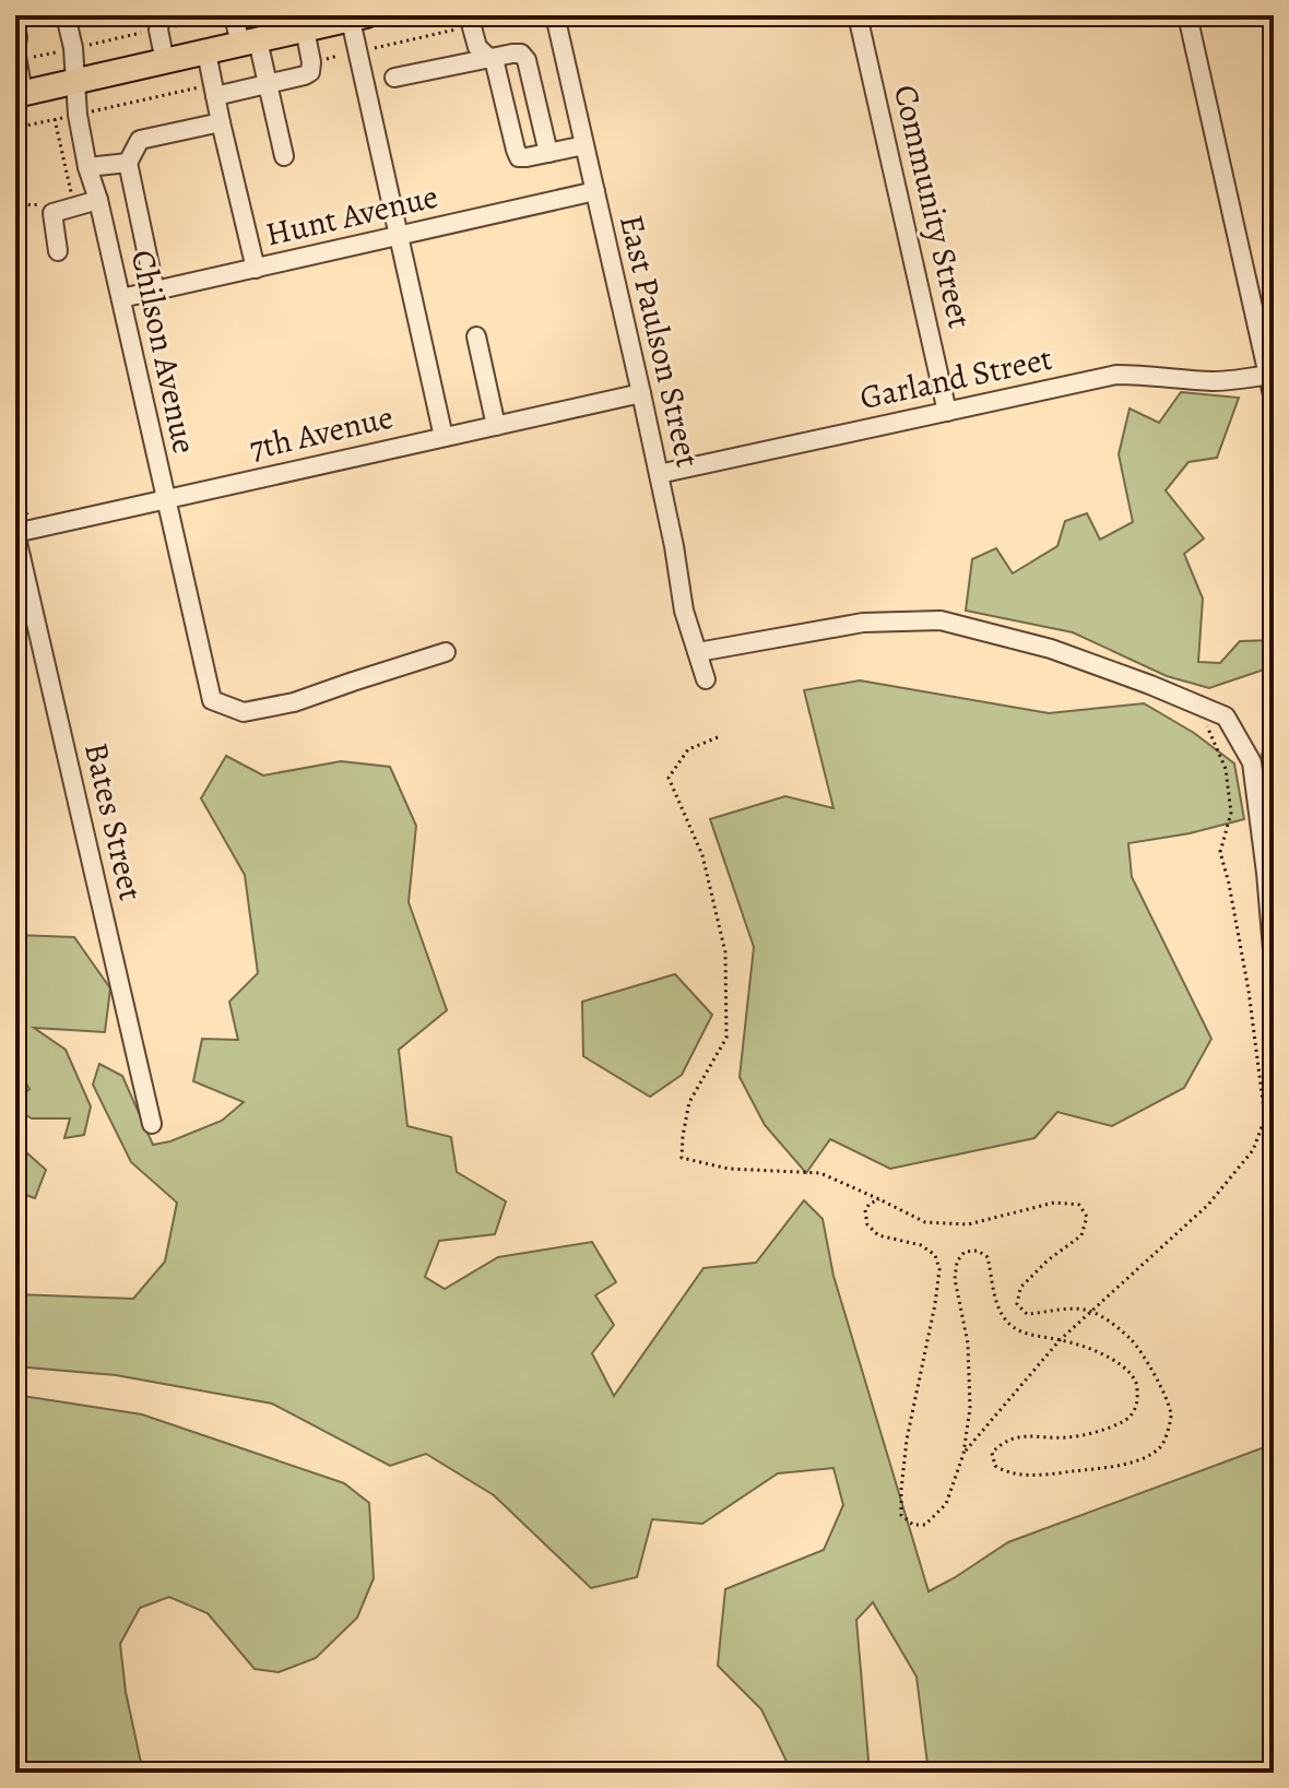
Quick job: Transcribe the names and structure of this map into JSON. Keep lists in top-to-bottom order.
{
  "streets": {
    "street": [
      "Community Street",
      "Hunt Avenue",
      "East Paulson Street",
      "Chilson Avenue",
      "Garland Street",
      "7th Avenue",
      "Bates Street"
    ]
  },
  "crossings": [
    ["Community Street", "Garland Street"],
    ["Hunt Avenue", "East Paulson Street"],
    ["Hunt Avenue", "Chilson Avenue"],
    ["East Paulson Street", "Garland Street"],
    ["East Paulson Street", "7th Avenue"],
    ["Chilson Avenue", "7th Avenue"],
    ["7th Avenue", "Bates Street"]
  ]
}
